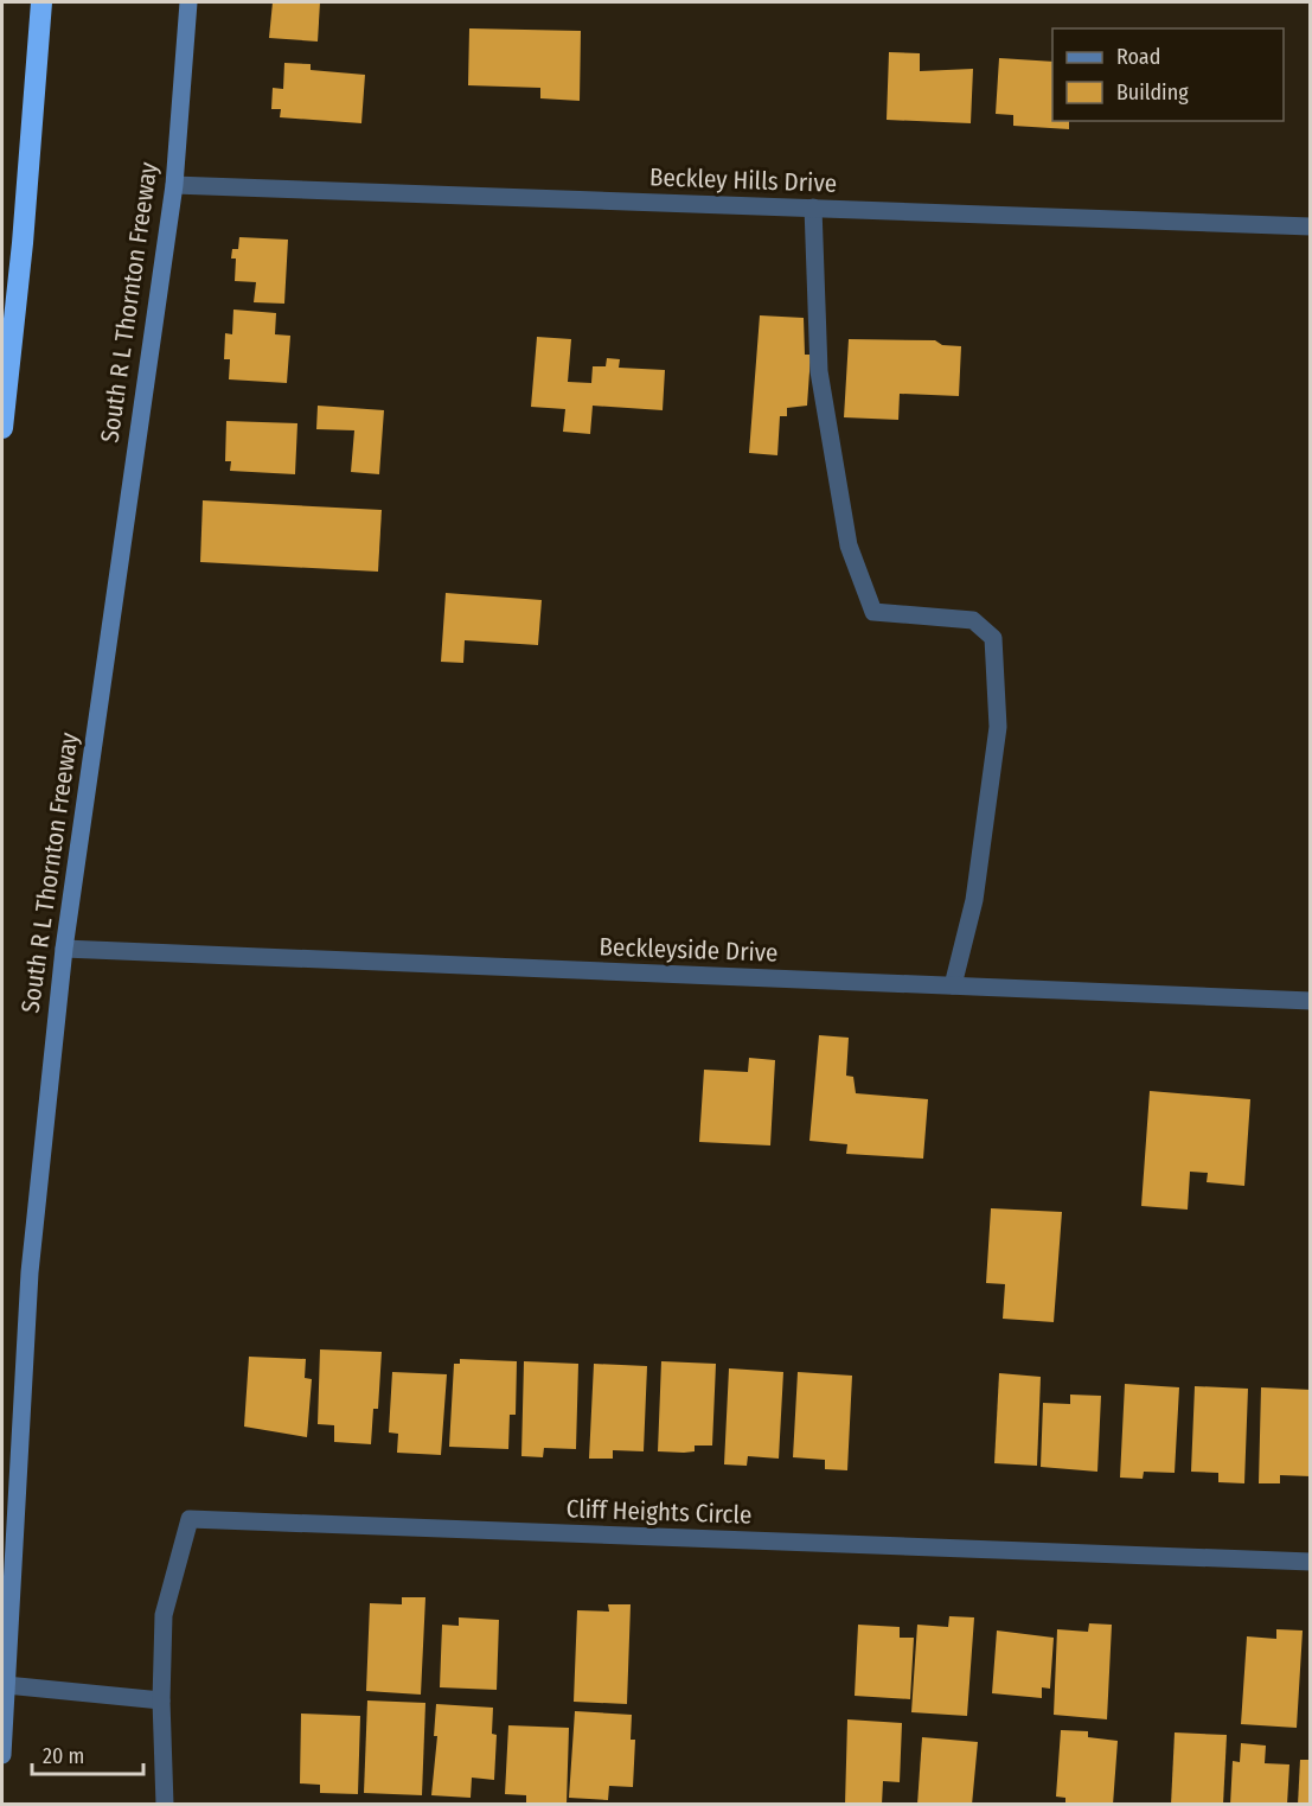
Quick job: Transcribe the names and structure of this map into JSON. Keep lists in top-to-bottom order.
{
  "streets": {
    "main road": ["South R L Thornton Freeway"],
    "street": ["Beckley Hills Drive", "Beckleyside Drive", "Cliff Heights Circle"]
  },
  "crossings": [
    ["Beckley Hills Drive", "South R L Thornton Freeway"],
    ["South R L Thornton Freeway", "Beckleyside Drive"]
  ],
  "legend": ["Road", "Building"],
  "scale_bar": "20 m"
}
